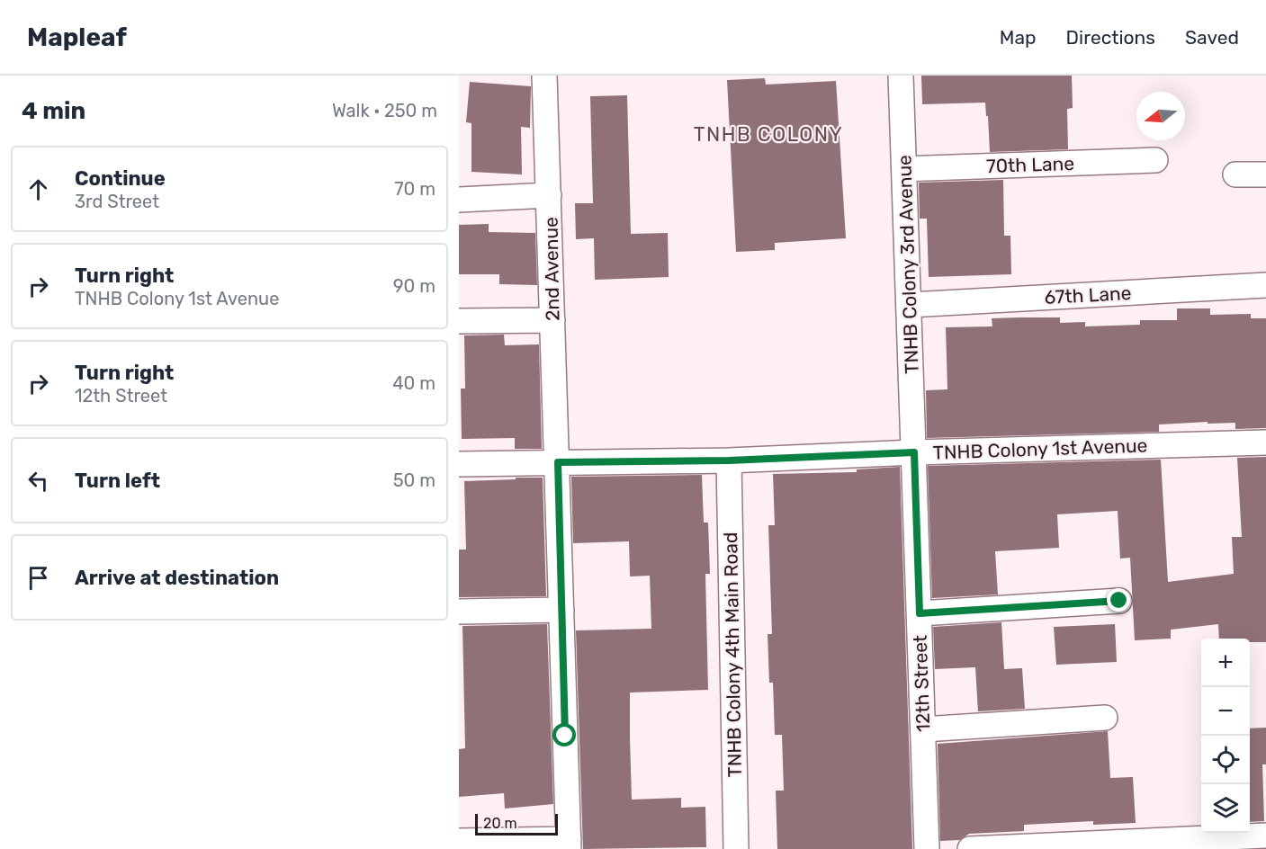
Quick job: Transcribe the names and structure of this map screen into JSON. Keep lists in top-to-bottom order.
{
  "streets": {
    "street": [
      "70th Lane",
      "TNHB Colony 3rd Avenue",
      "2nd Avenue",
      "67th Lane",
      "TNHB Colony 1st Avenue",
      "TNHB Colony 4th Main Road",
      "12th Street"
    ]
  },
  "crossings": [
    ["70th Lane", "TNHB Colony 3rd Avenue"],
    ["TNHB Colony 3rd Avenue", "67th Lane"],
    ["TNHB Colony 3rd Avenue", "TNHB Colony 1st Avenue"],
    ["TNHB Colony 3rd Avenue", "12th Street"],
    ["2nd Avenue", "TNHB Colony 1st Avenue"],
    ["TNHB Colony 1st Avenue", "TNHB Colony 4th Main Road"],
    ["TNHB Colony 1st Avenue", "12th Street"]
  ],
  "districts": ["TNHB COLONY"],
  "scale_bar": "20 m",
  "north": "left",
  "page": {
    "header": "Mapleaf",
    "nav": ["Map", "Directions", "Saved"],
    "heading": ["4 min", "Walk · 250 m"],
    "list": [
      ["Continue", "3rd Street", "70 m"],
      ["Turn right", "TNHB Colony 1st Avenue", "90 m"],
      ["Turn right", "12th Street", "40 m"],
      ["Turn left", "50 m"],
      "Arrive at destination"
    ],
    "map_buttons": ["+", "−"],
    "scale": "20 m"
  }
}
